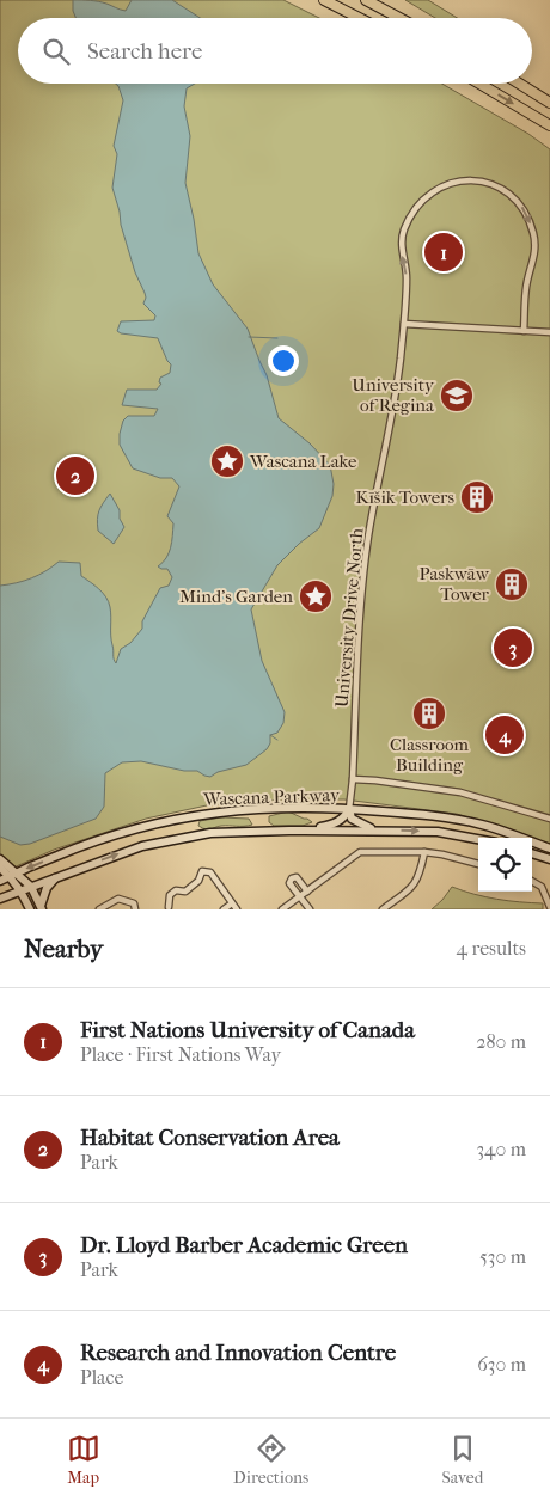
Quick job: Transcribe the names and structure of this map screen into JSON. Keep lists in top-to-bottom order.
{
  "streets": {
    "main road": ["Wascana Parkway"],
    "street": ["University Drive North"]
  },
  "crossings": [
    ["University Drive North", "Wascana Parkway"]
  ],
  "places": {
    "school or university": ["University of Regina"],
    "place": ["Wascana Lake", "Mind's Garden"],
    "building": ["Kīšik Towers", "Paskwāw Tower", "Classroom Building"]
  },
  "page": {
    "search": "Search here",
    "pins": [
      "1",
      "2",
      "3",
      "4"
    ],
    "heading": ["Nearby", "4 results"],
    "list": [
      {
        "mark": "1",
        "name": "First Nations University of Canada",
        "note": "Place · First Nations Way",
        "value": "280 m"
      },
      {
        "mark": "2",
        "name": "Habitat Conservation Area",
        "note": "Park",
        "value": "340 m"
      },
      {
        "mark": "3",
        "name": "Dr. Lloyd Barber Academic Green",
        "note": "Park",
        "value": "530 m"
      },
      {
        "mark": "4",
        "name": "Research and Innovation Centre",
        "note": "Place",
        "value": "630 m"
      }
    ],
    "nav": ["Map", "Directions", "Saved"]
  }
}
